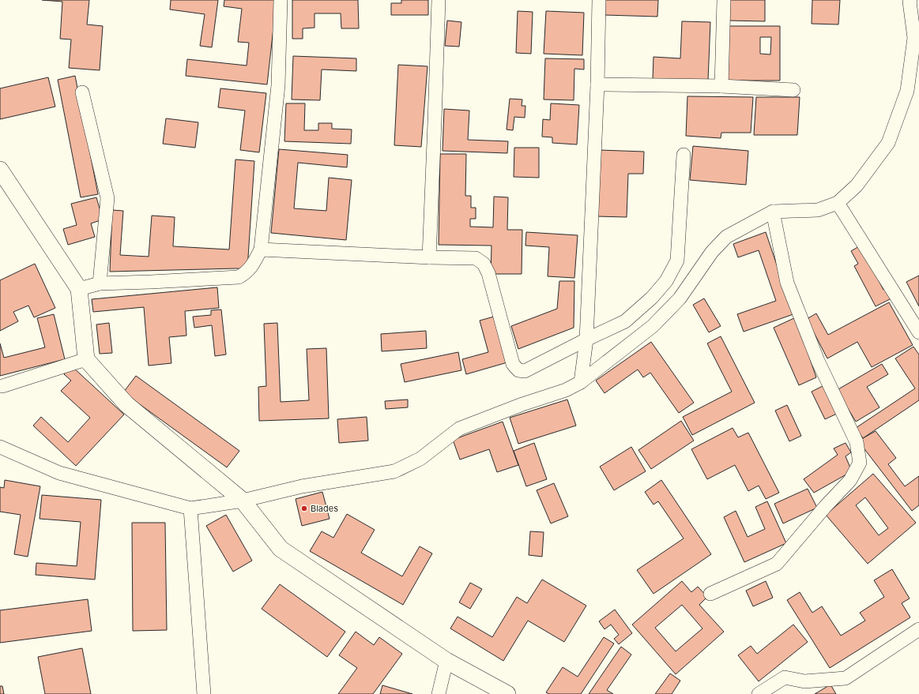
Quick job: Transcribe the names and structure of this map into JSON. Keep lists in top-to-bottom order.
{
  "places": ["Blades"]
}
